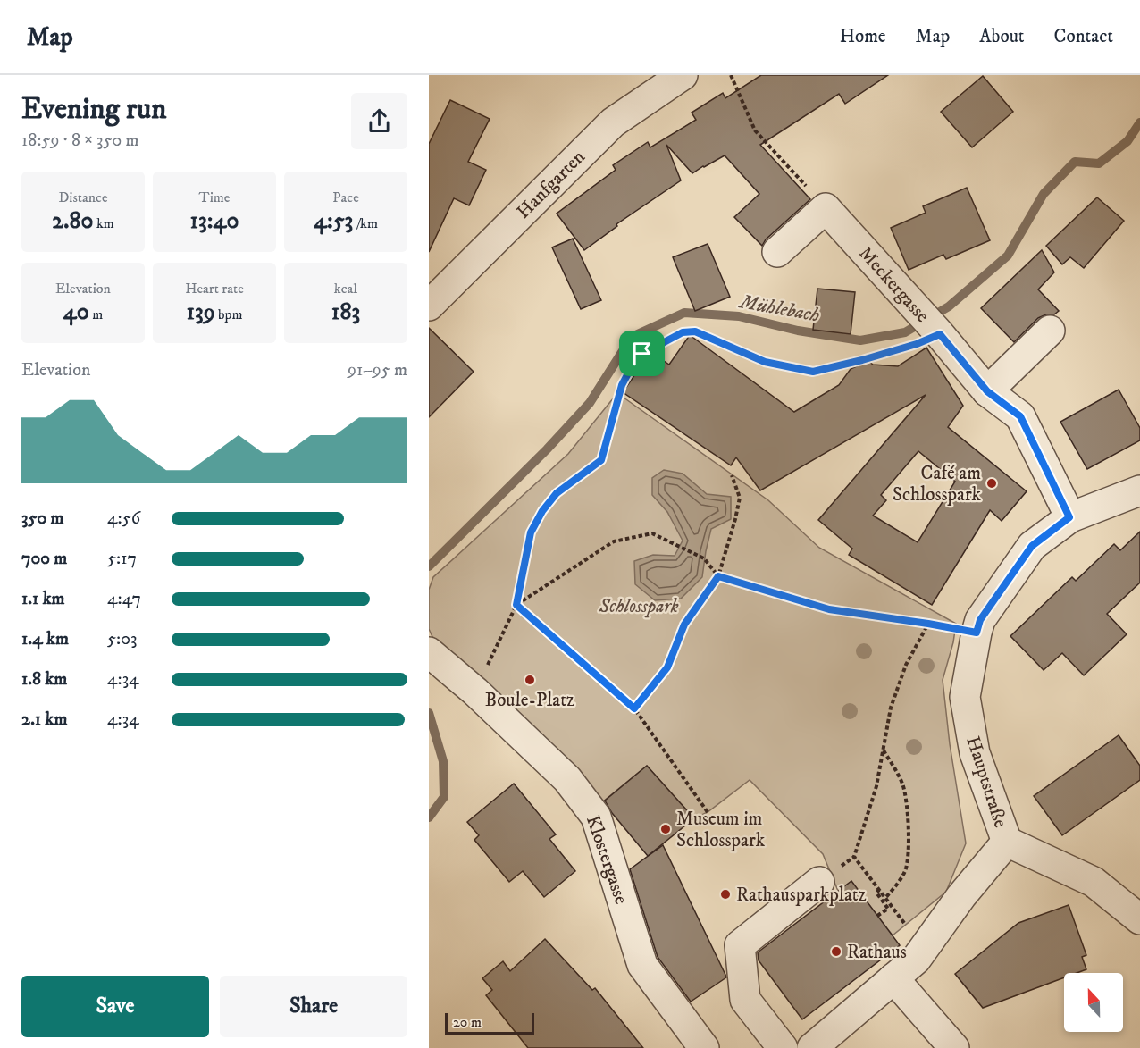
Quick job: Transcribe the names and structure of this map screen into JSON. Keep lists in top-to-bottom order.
{
  "streets": {
    "street": [
      "Hanfgarten",
      "Meckergasse",
      "Hauptstraße",
      "Klostergasse"
    ]
  },
  "crossings": [
    ["Meckergasse", "Hauptstraße"]
  ],
  "water": ["Mühlebach"],
  "parks": ["Schlosspark"],
  "places": [
    "Café am Schlosspark",
    "Boule-Platz",
    "Museum im Schlosspark",
    "Rathausparkplatz",
    "Rathaus"
  ],
  "scale_bar": "20 m",
  "north": "top",
  "page": {
    "header": "Map",
    "nav": [
      "Home",
      "Map",
      "About",
      "Contact"
    ],
    "heading": ["Evening run", "18:59 · 8 × 350 m"],
    "stats": [
      ["Distance", "2.80 km"],
      ["Time", "13:40"],
      ["Pace", "4:53 /km"],
      ["Elevation", "40 m"],
      ["Heart rate", "139 bpm"],
      ["kcal", "183"]
    ],
    "chart": ["Elevation", "91–95 m"],
    "list": [
      {
        "name": "350 m",
        "note": "4:56"
      },
      {
        "name": "700 m",
        "note": "5:17"
      },
      {
        "name": "1.1 km",
        "note": "4:47"
      },
      {
        "name": "1.4 km",
        "note": "5:03"
      },
      {
        "name": "1.8 km",
        "note": "4:34"
      },
      {
        "name": "2.1 km",
        "note": "4:34"
      }
    ],
    "buttons": ["Save", "Share"],
    "scale": "20 m"
  }
}
